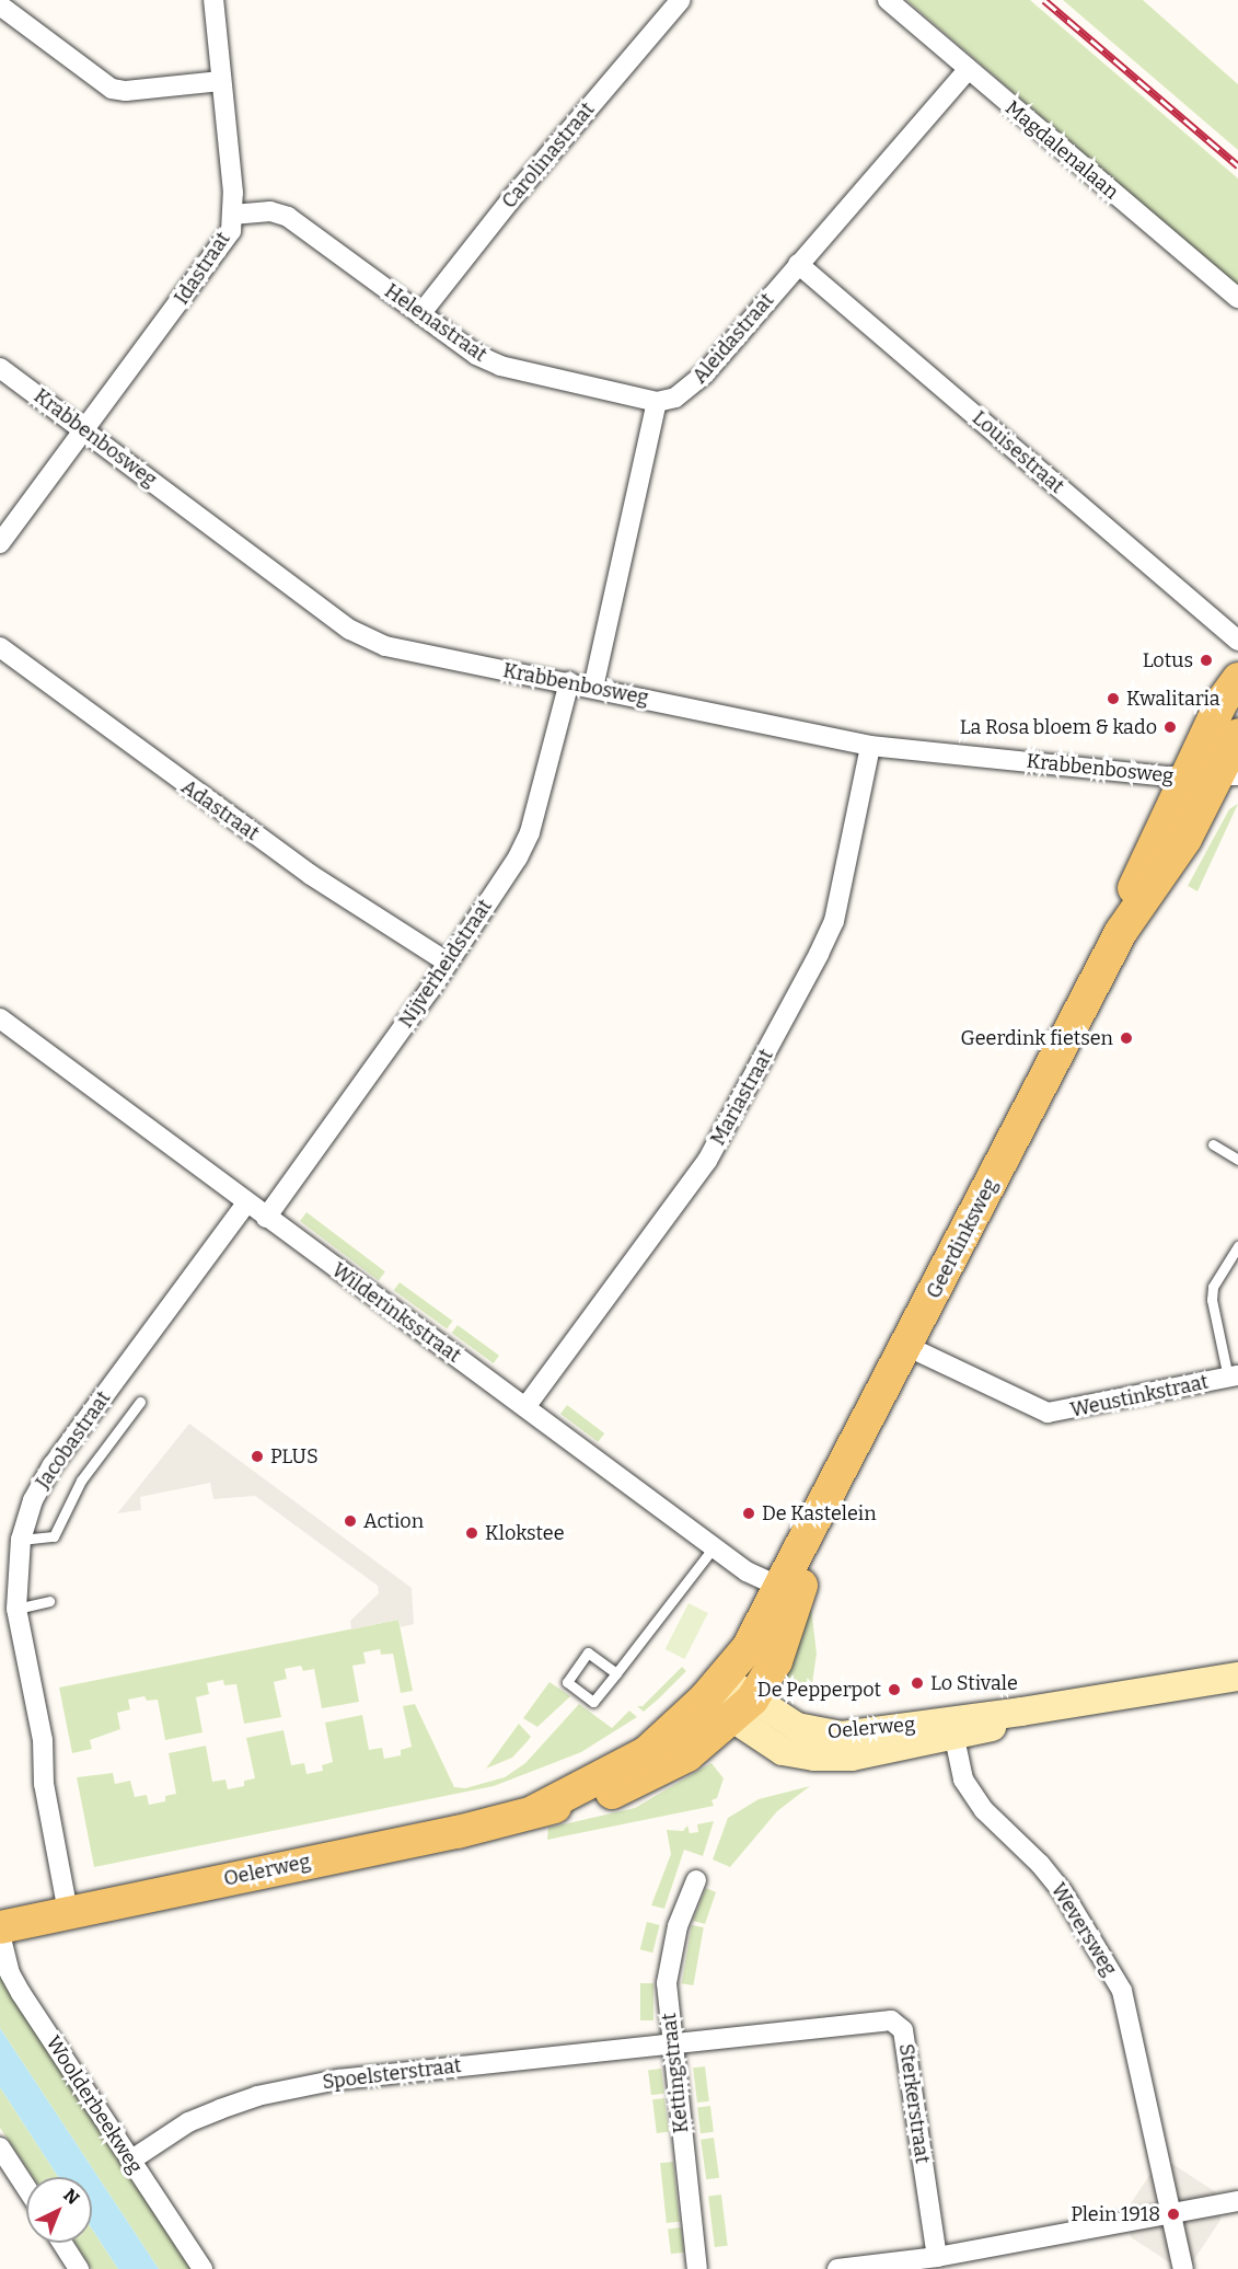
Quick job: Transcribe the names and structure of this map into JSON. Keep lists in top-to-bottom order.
{
  "streets": {
    "main road": ["Geerdinksweg", "Oelerweg"],
    "street": [
      "Magdalenalaan",
      "Carolinastraat",
      "Idastraat",
      "Helenastraat",
      "Aleidastraat",
      "Krabbenbosweg",
      "Louisestraat",
      "Adastraat",
      "Nijverheidstraat",
      "Mariastraat",
      "Wilderinksstraat",
      "Weustinkstraat",
      "Jacobastraat",
      "Weversweg",
      "Kettingstraat",
      "Spoelsterstraat",
      "Sterkerstraat",
      "Woolderbeekweg"
    ]
  },
  "crossings": [
    ["Magdalenalaan", "Aleidastraat"],
    ["Carolinastraat", "Helenastraat"],
    ["Idastraat", "Helenastraat"],
    ["Idastraat", "Krabbenbosweg"],
    ["Helenastraat", "Aleidastraat"],
    ["Aleidastraat", "Louisestraat"],
    ["Krabbenbosweg", "Nijverheidstraat"],
    ["Krabbenbosweg", "Mariastraat"],
    ["Krabbenbosweg", "Geerdinksweg"],
    ["Adastraat", "Nijverheidstraat"],
    ["Nijverheidstraat", "Wilderinksstraat"],
    ["Mariastraat", "Wilderinksstraat"],
    ["Geerdinksweg", "Wilderinksstraat"],
    ["Geerdinksweg", "Weustinkstraat"],
    ["Geerdinksweg", "Oelerweg"],
    ["Wilderinksstraat", "Jacobastraat"],
    ["Jacobastraat", "Oelerweg"],
    ["Oelerweg", "Weversweg"],
    ["Oelerweg", "Woolderbeekweg"],
    ["Kettingstraat", "Spoelsterstraat"],
    ["Kettingstraat", "Sterkerstraat"],
    ["Spoelsterstraat", "Sterkerstraat"],
    ["Spoelsterstraat", "Woolderbeekweg"]
  ],
  "places": [
    "Lotus",
    "Kwalitaria",
    "La Rosa bloem & kado",
    "Geerdink fietsen",
    "PLUS",
    "De Kastelein",
    "Action",
    "Klokstee",
    "Lo Stivale",
    "De Pepperpot",
    "Plein 1918"
  ],
  "north": "top right"
}
